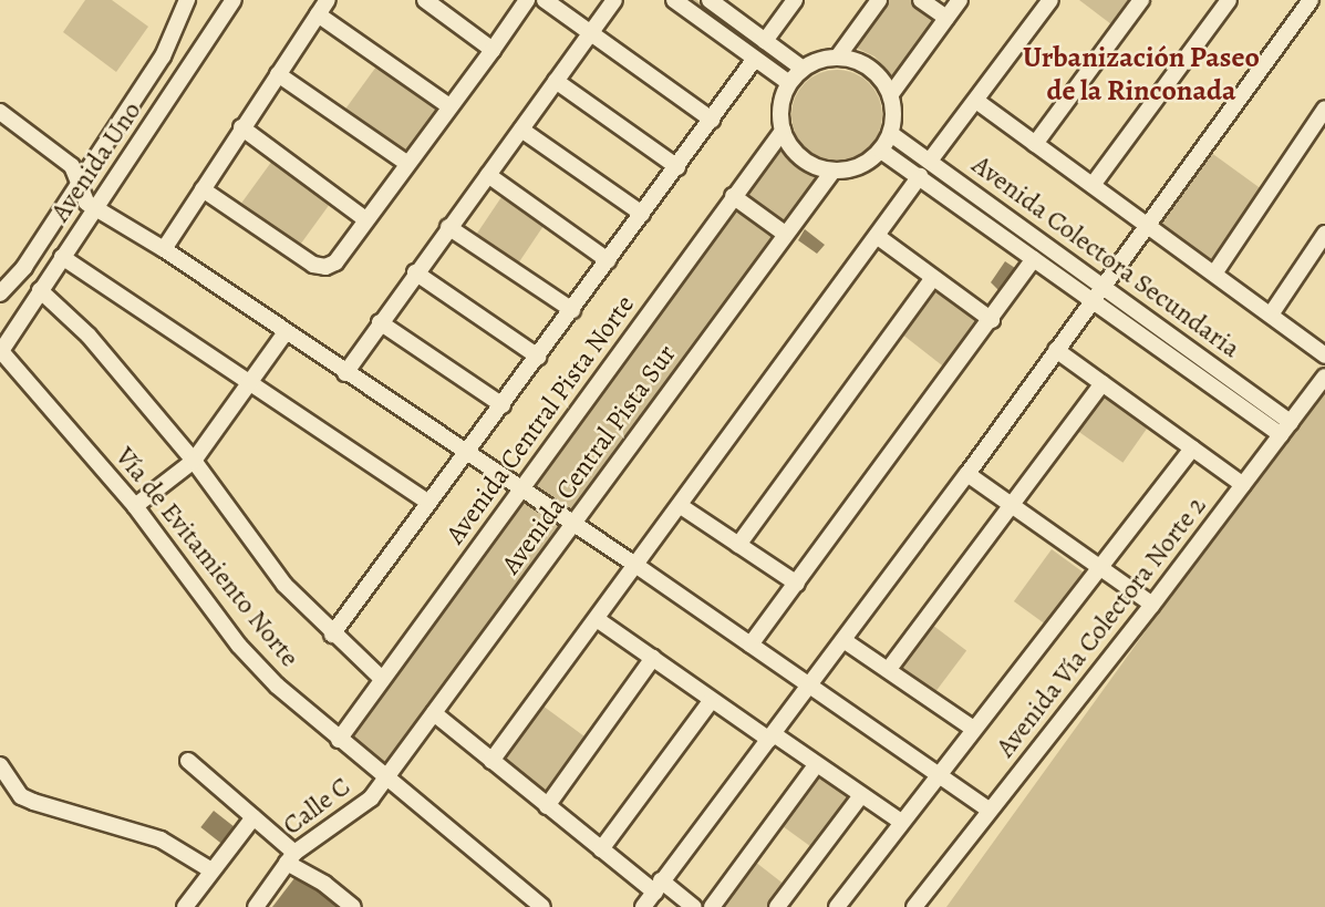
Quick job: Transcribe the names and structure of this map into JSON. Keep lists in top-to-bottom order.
{
  "streets": {
    "street": [
      "Avenida Uno",
      "Avenida Colectora Secundaria",
      "Avenida Central Pista Norte",
      "Avenida Central Pista Sur",
      "Vía de Evitamiento Norte",
      "Avenida Vía Colectora Norte 2",
      "Calle C"
    ]
  },
  "crossings": [
    ["Avenida Uno", "Vía de Evitamiento Norte"],
    ["Avenida Colectora Secundaria", "Avenida Central Pista Norte"],
    ["Avenida Colectora Secundaria", "Avenida Central Pista Sur"],
    ["Avenida Colectora Secundaria", "Avenida Vía Colectora Norte 2"],
    ["Avenida Central Pista Norte", "Avenida Central Pista Sur"],
    ["Avenida Central Pista Norte", "Vía de Evitamiento Norte"],
    ["Avenida Central Pista Sur", "Vía de Evitamiento Norte"],
    ["Avenida Central Pista Sur", "Calle C"],
    ["Vía de Evitamiento Norte", "Calle C"]
  ],
  "districts": ["Urbanización Paseo de la Rinconada"]
}
